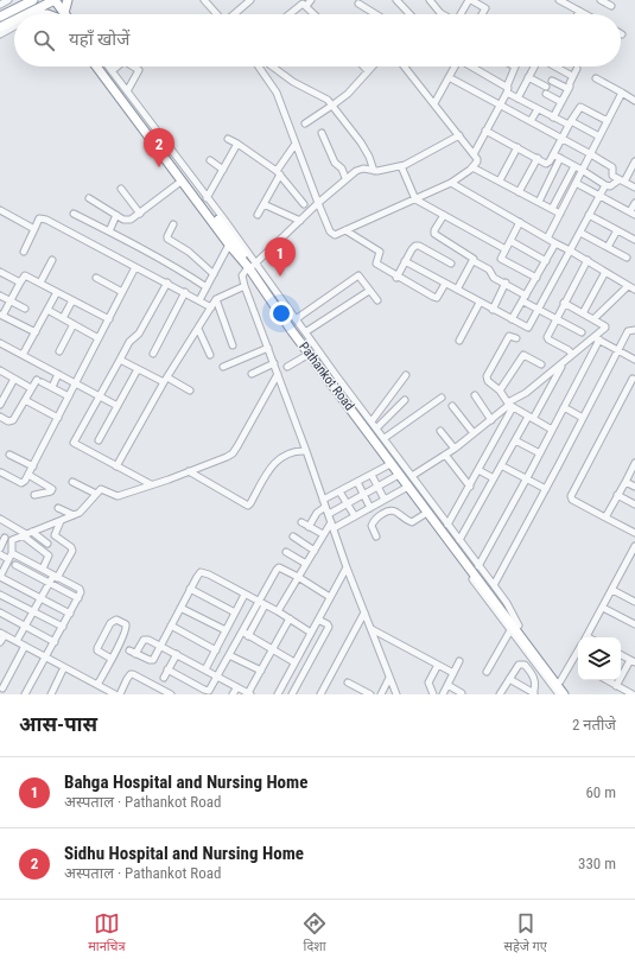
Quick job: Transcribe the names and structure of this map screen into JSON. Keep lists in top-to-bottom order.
{
  "streets": {
    "highway": ["Pathankot Road"]
  },
  "page": {
    "search": "यहाँ खोजें",
    "pins": ["2", "1"],
    "heading": ["आस-पास", "2 नतीजे"],
    "list": [
      {
        "mark": "1",
        "name": "Bahga Hospital and Nursing Home",
        "note": "अस्पताल · Pathankot Road",
        "value": "60 m"
      },
      {
        "mark": "2",
        "name": "Sidhu Hospital and Nursing Home",
        "note": "अस्पताल · Pathankot Road",
        "value": "330 m"
      }
    ],
    "nav": ["मानचित्र", "दिशा", "सहेजे गए"]
  }
}
